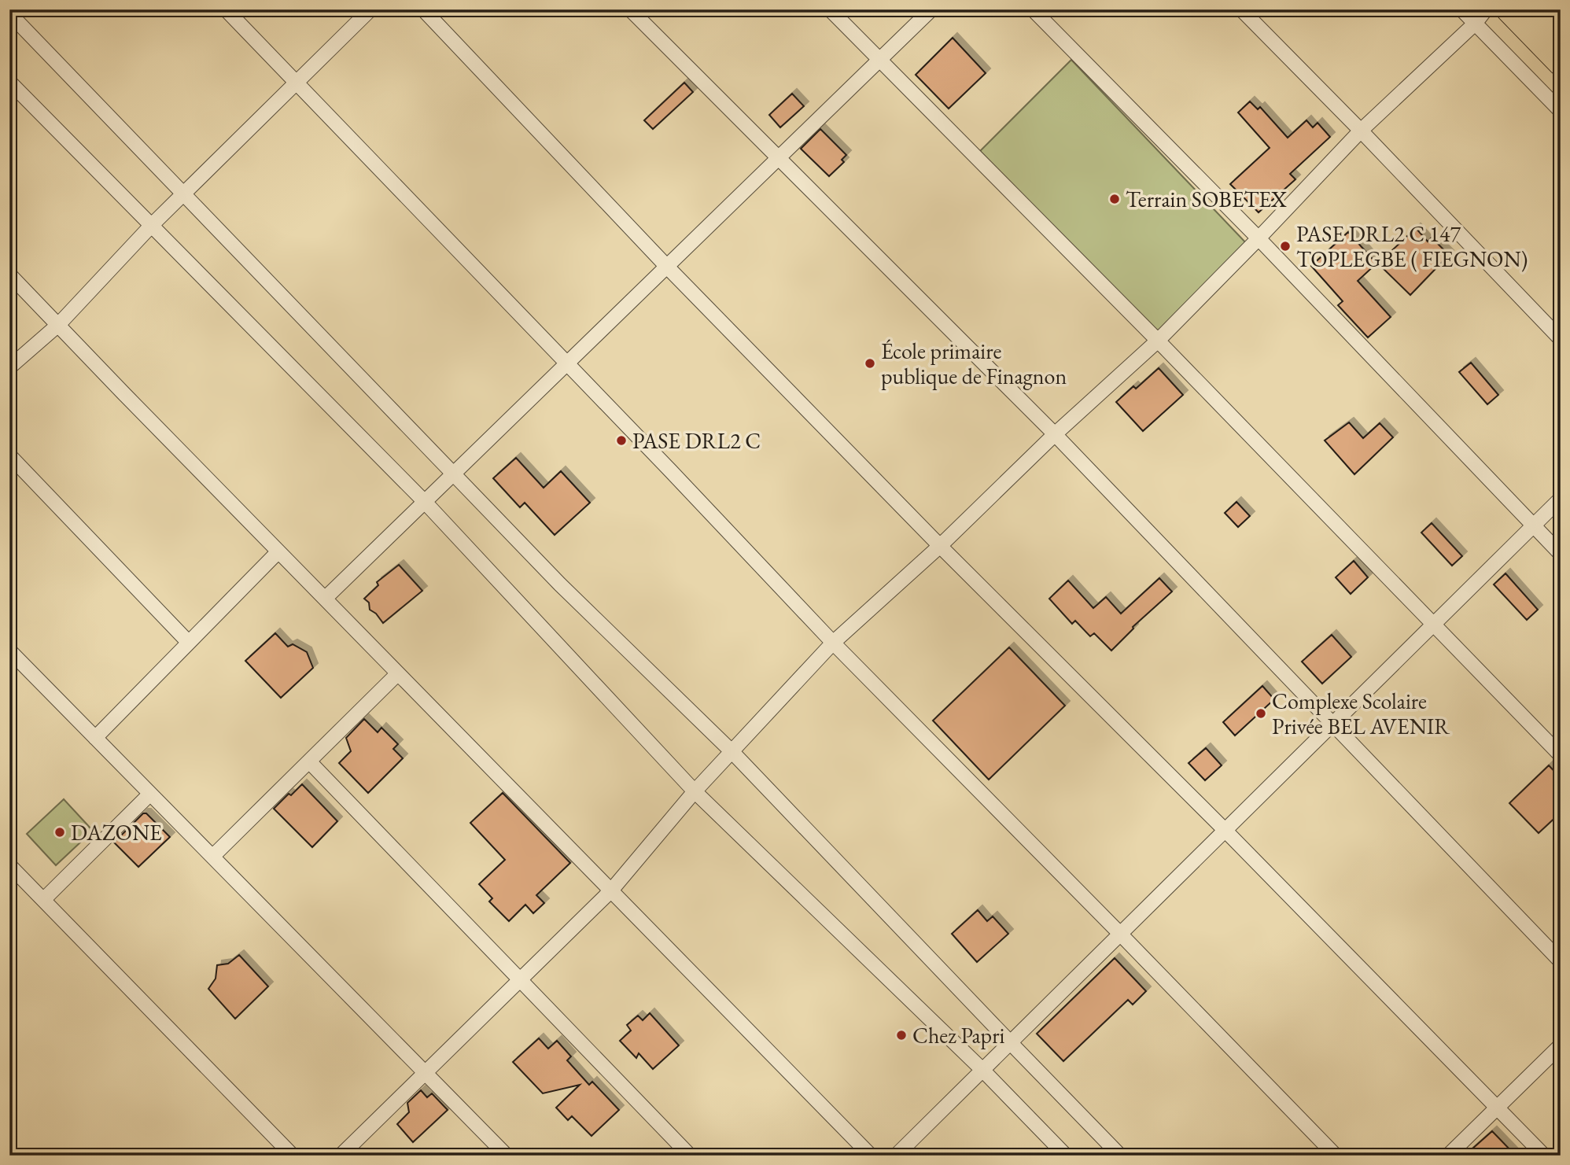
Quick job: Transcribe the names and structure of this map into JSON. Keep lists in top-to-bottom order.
{
  "places": [
    "Terrain SOBETEX",
    "PASE DRL2 C 147 TOPLEGBE ( FIEGNON)",
    "École primaire publique de Finagnon",
    "PASE DRL2 C",
    "Complexe Scolaire Privée BEL AVENIR",
    "DAZONE",
    "Chez Papri"
  ]
}
